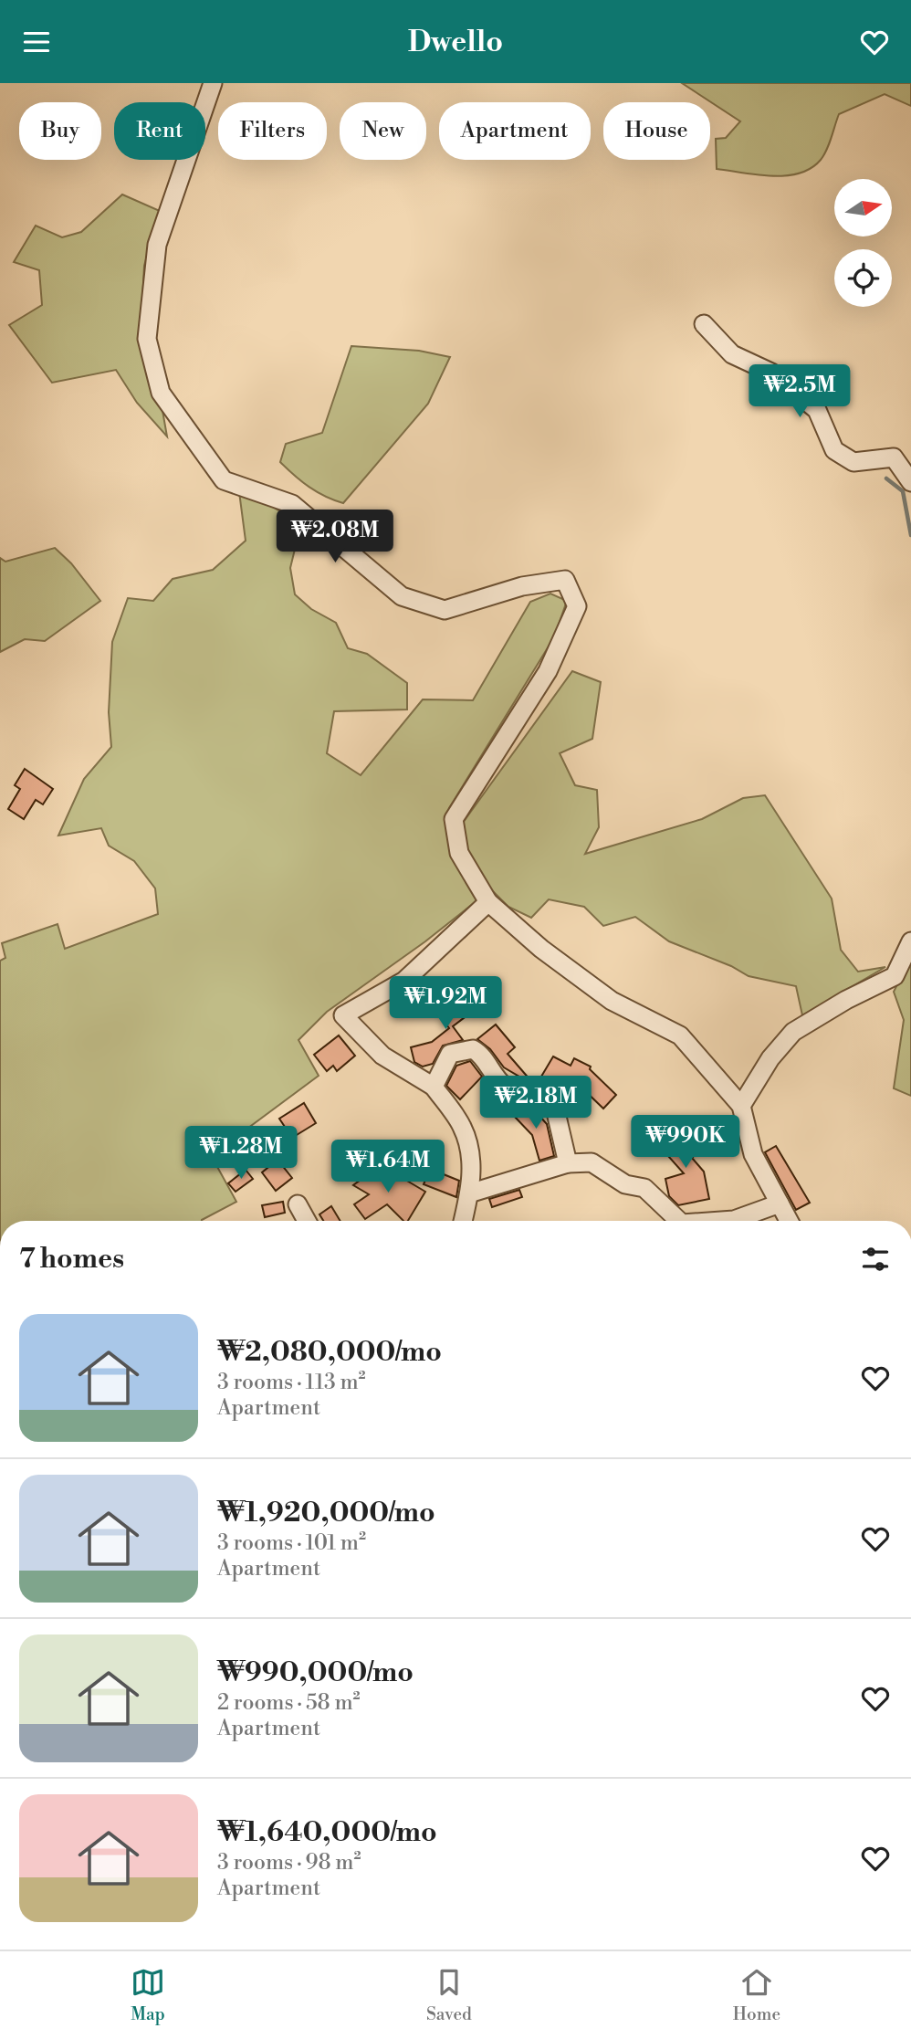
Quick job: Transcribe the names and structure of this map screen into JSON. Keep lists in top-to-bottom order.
{
  "north": "right",
  "page": {
    "header": "Dwello",
    "chip": [
      "Buy",
      "Rent",
      "Filters",
      "New",
      "Apartment",
      "House"
    ],
    "price": [
      "₩2.5M",
      "₩2.08M",
      "₩1.92M",
      "₩2.18M",
      "₩990K",
      "₩1.28M",
      "₩1.64M"
    ],
    "heading": "7 homes",
    "list": [
      {
        "name": "₩2,080,000/mo",
        "note": "3 rooms · 113 m² · Apartment"
      },
      {
        "name": "₩1,920,000/mo",
        "note": "3 rooms · 101 m² · Apartment"
      },
      {
        "name": "₩990,000/mo",
        "note": "2 rooms · 58 m² · Apartment"
      },
      {
        "name": "₩1,640,000/mo",
        "note": "3 rooms · 98 m² · Apartment"
      }
    ],
    "tabs": ["Map", "Saved", "Home"]
  }
}
